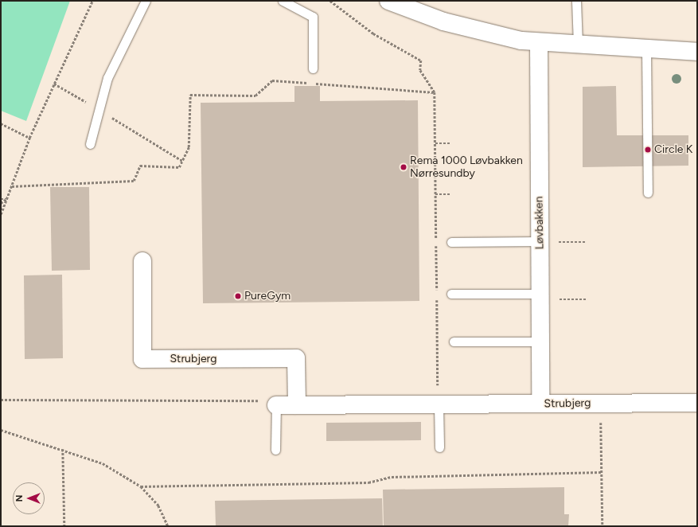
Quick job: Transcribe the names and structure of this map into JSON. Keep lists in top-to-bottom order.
{
  "streets": {
    "street": ["Løvbakken", "Strubjerg"]
  },
  "crossings": [
    ["Løvbakken", "Strubjerg"]
  ],
  "places": ["Circle K", "Rema 1000 Løvbakken Nørresundby", "PureGym"],
  "north": "left"
}
